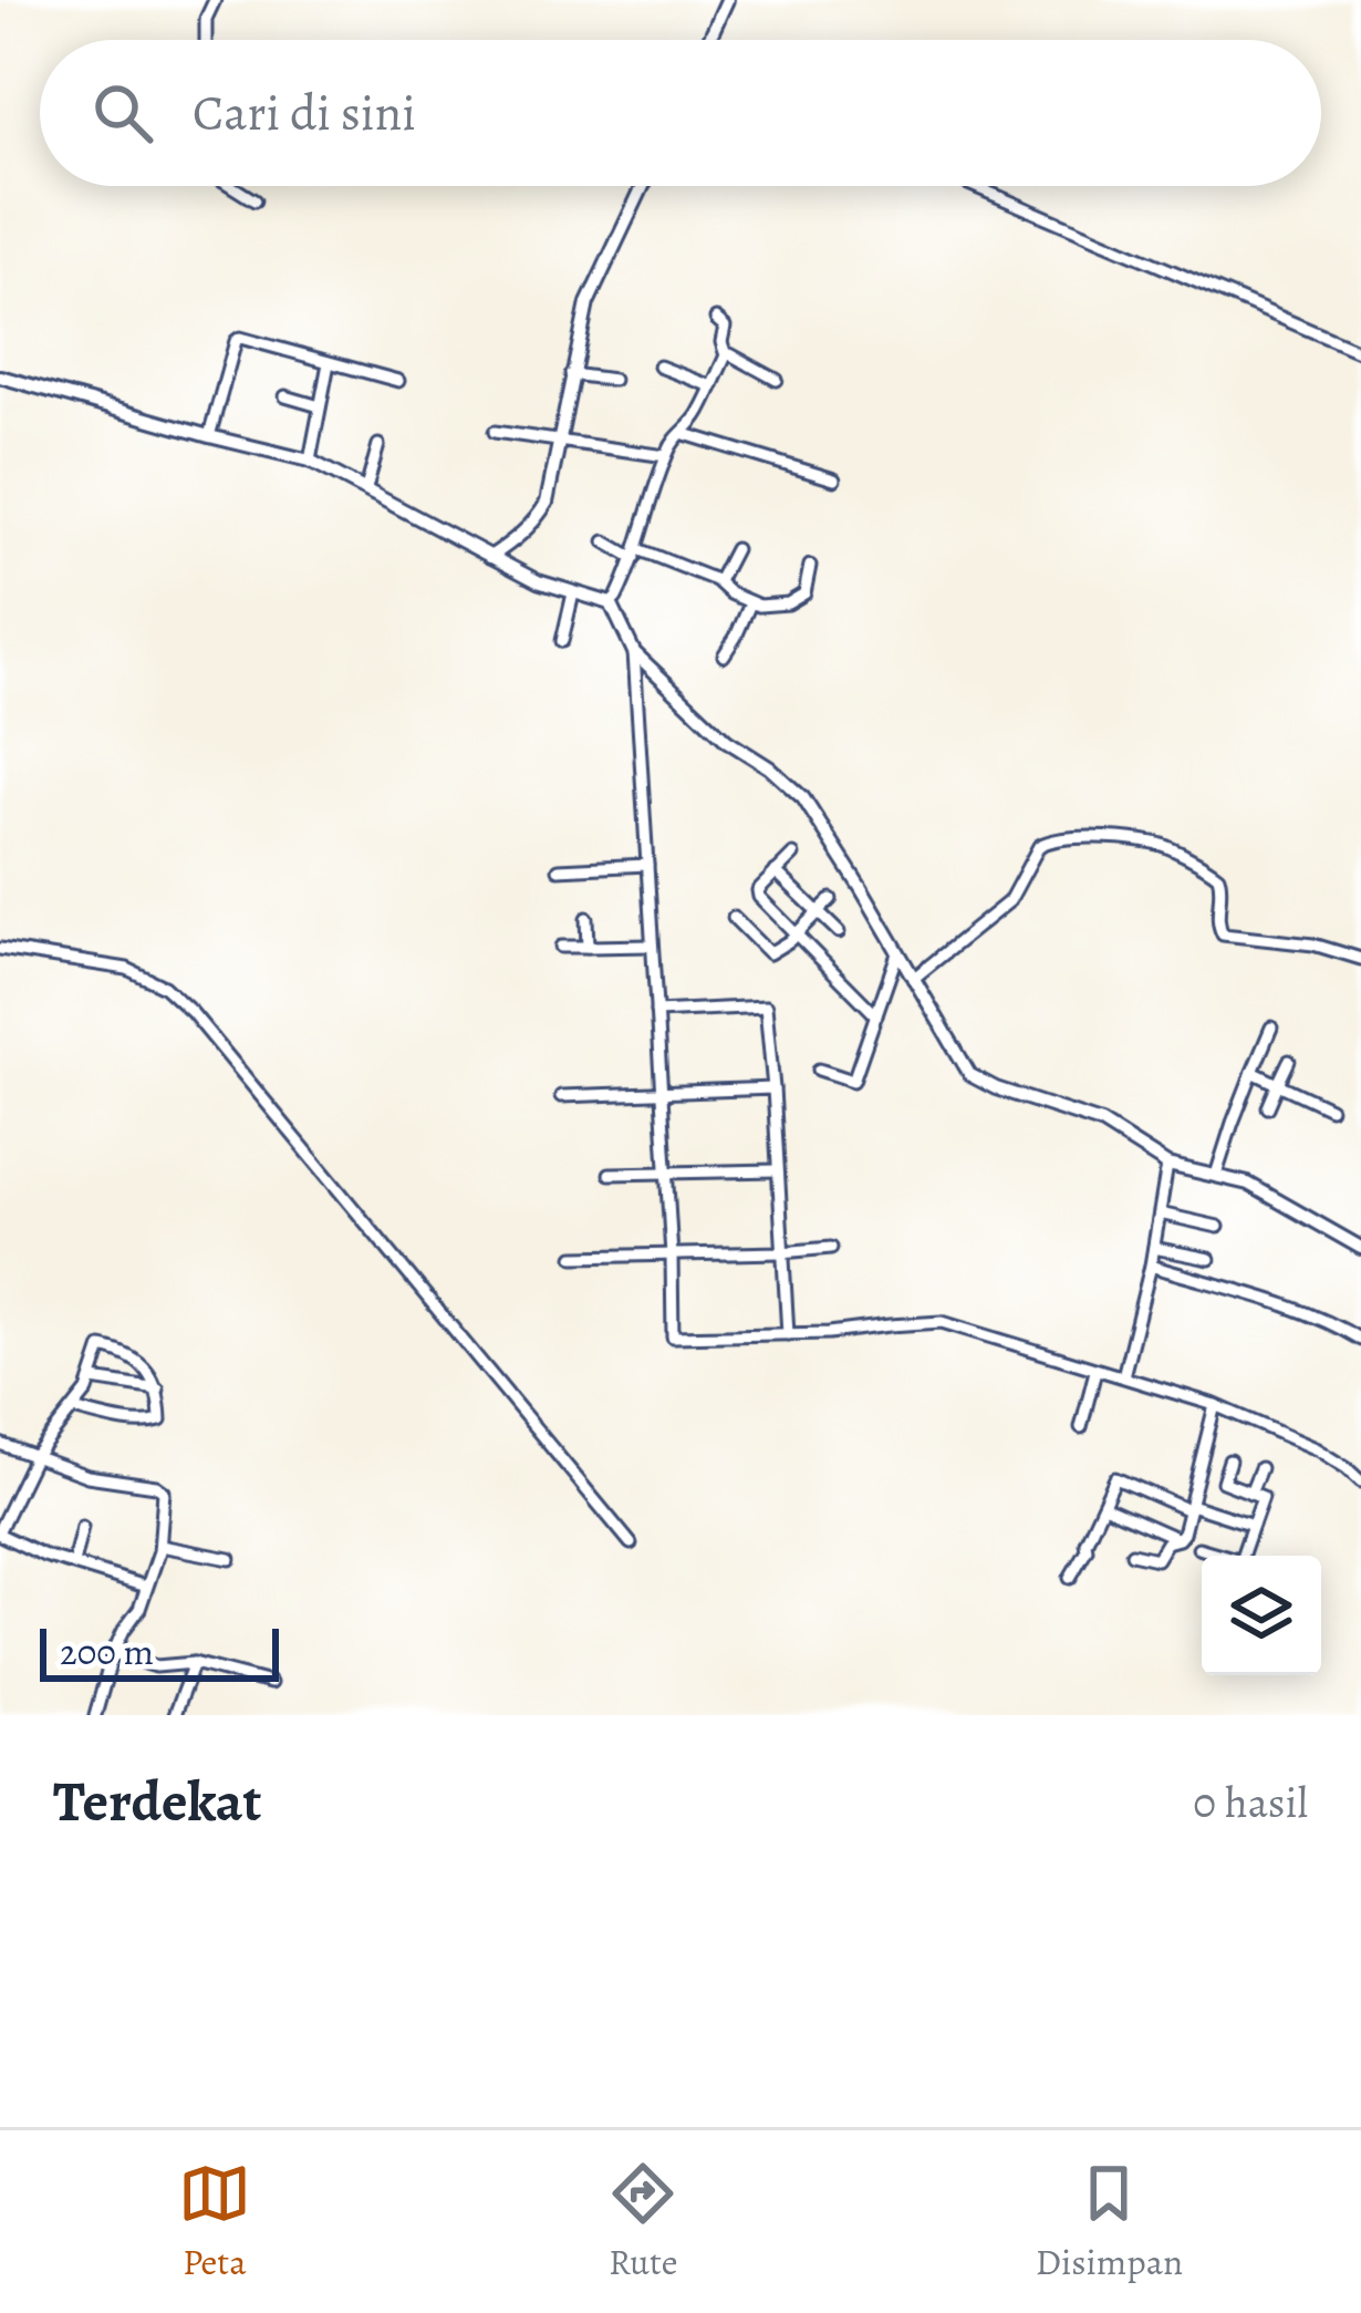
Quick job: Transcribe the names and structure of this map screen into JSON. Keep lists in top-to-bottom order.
{
  "scale_bar": "200 m",
  "page": {
    "search": "Cari di sini",
    "scale": "200 m",
    "heading": ["Terdekat", "0 hasil"],
    "nav": ["Peta", "Rute", "Disimpan"]
  }
}
